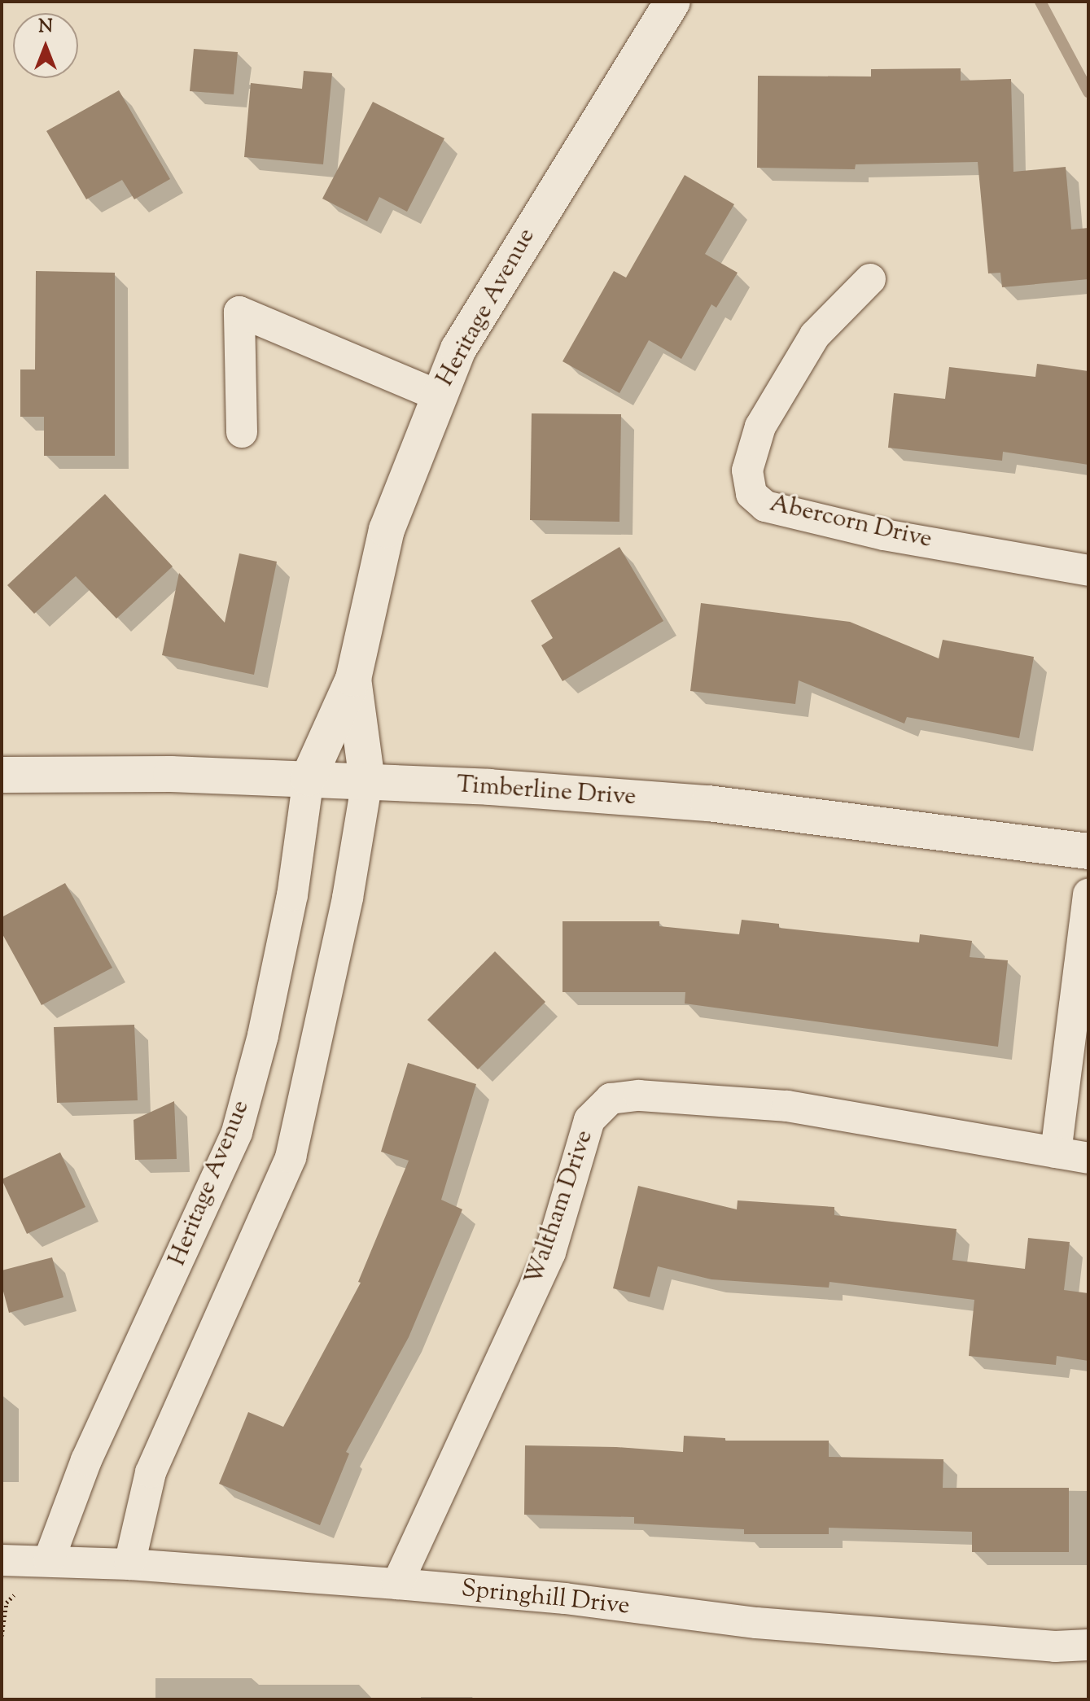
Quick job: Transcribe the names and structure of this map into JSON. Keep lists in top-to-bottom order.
{
  "streets": {
    "street": [
      "Heritage Avenue",
      "Abercorn Drive",
      "Timberline Drive",
      "Waltham Drive",
      "Springhill Drive"
    ]
  },
  "crossings": [
    ["Heritage Avenue", "Timberline Drive"],
    ["Heritage Avenue", "Springhill Drive"],
    ["Waltham Drive", "Springhill Drive"]
  ],
  "north": "top"
}
